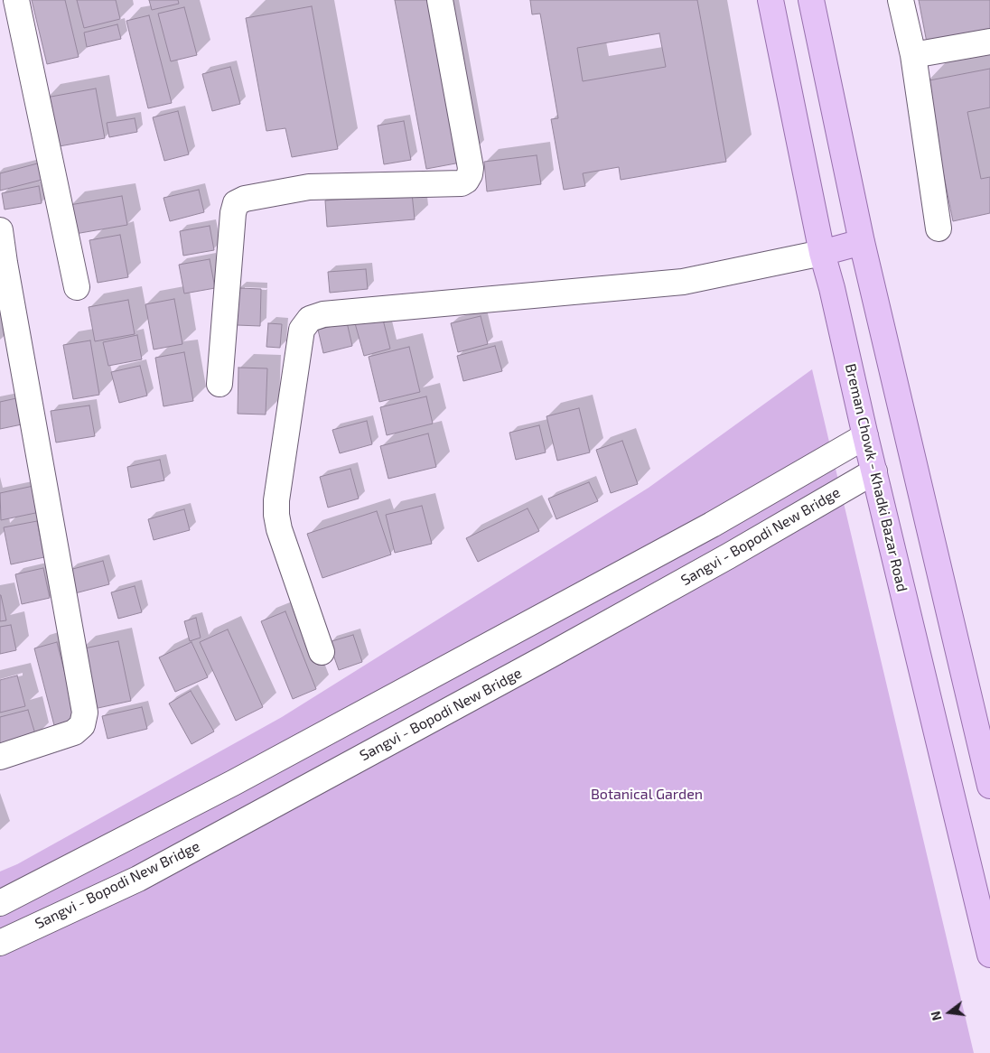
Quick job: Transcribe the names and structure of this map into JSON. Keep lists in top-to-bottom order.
{
  "streets": {
    "main road": ["Breman Chowk - Khadki Bazar Road"],
    "street": ["Sangvi - Bopodi New Bridge"]
  },
  "crossings": [
    ["Breman Chowk - Khadki Bazar Road", "Sangvi - Bopodi New Bridge"]
  ],
  "parks": ["Botanical Garden"],
  "north": "left"
}
